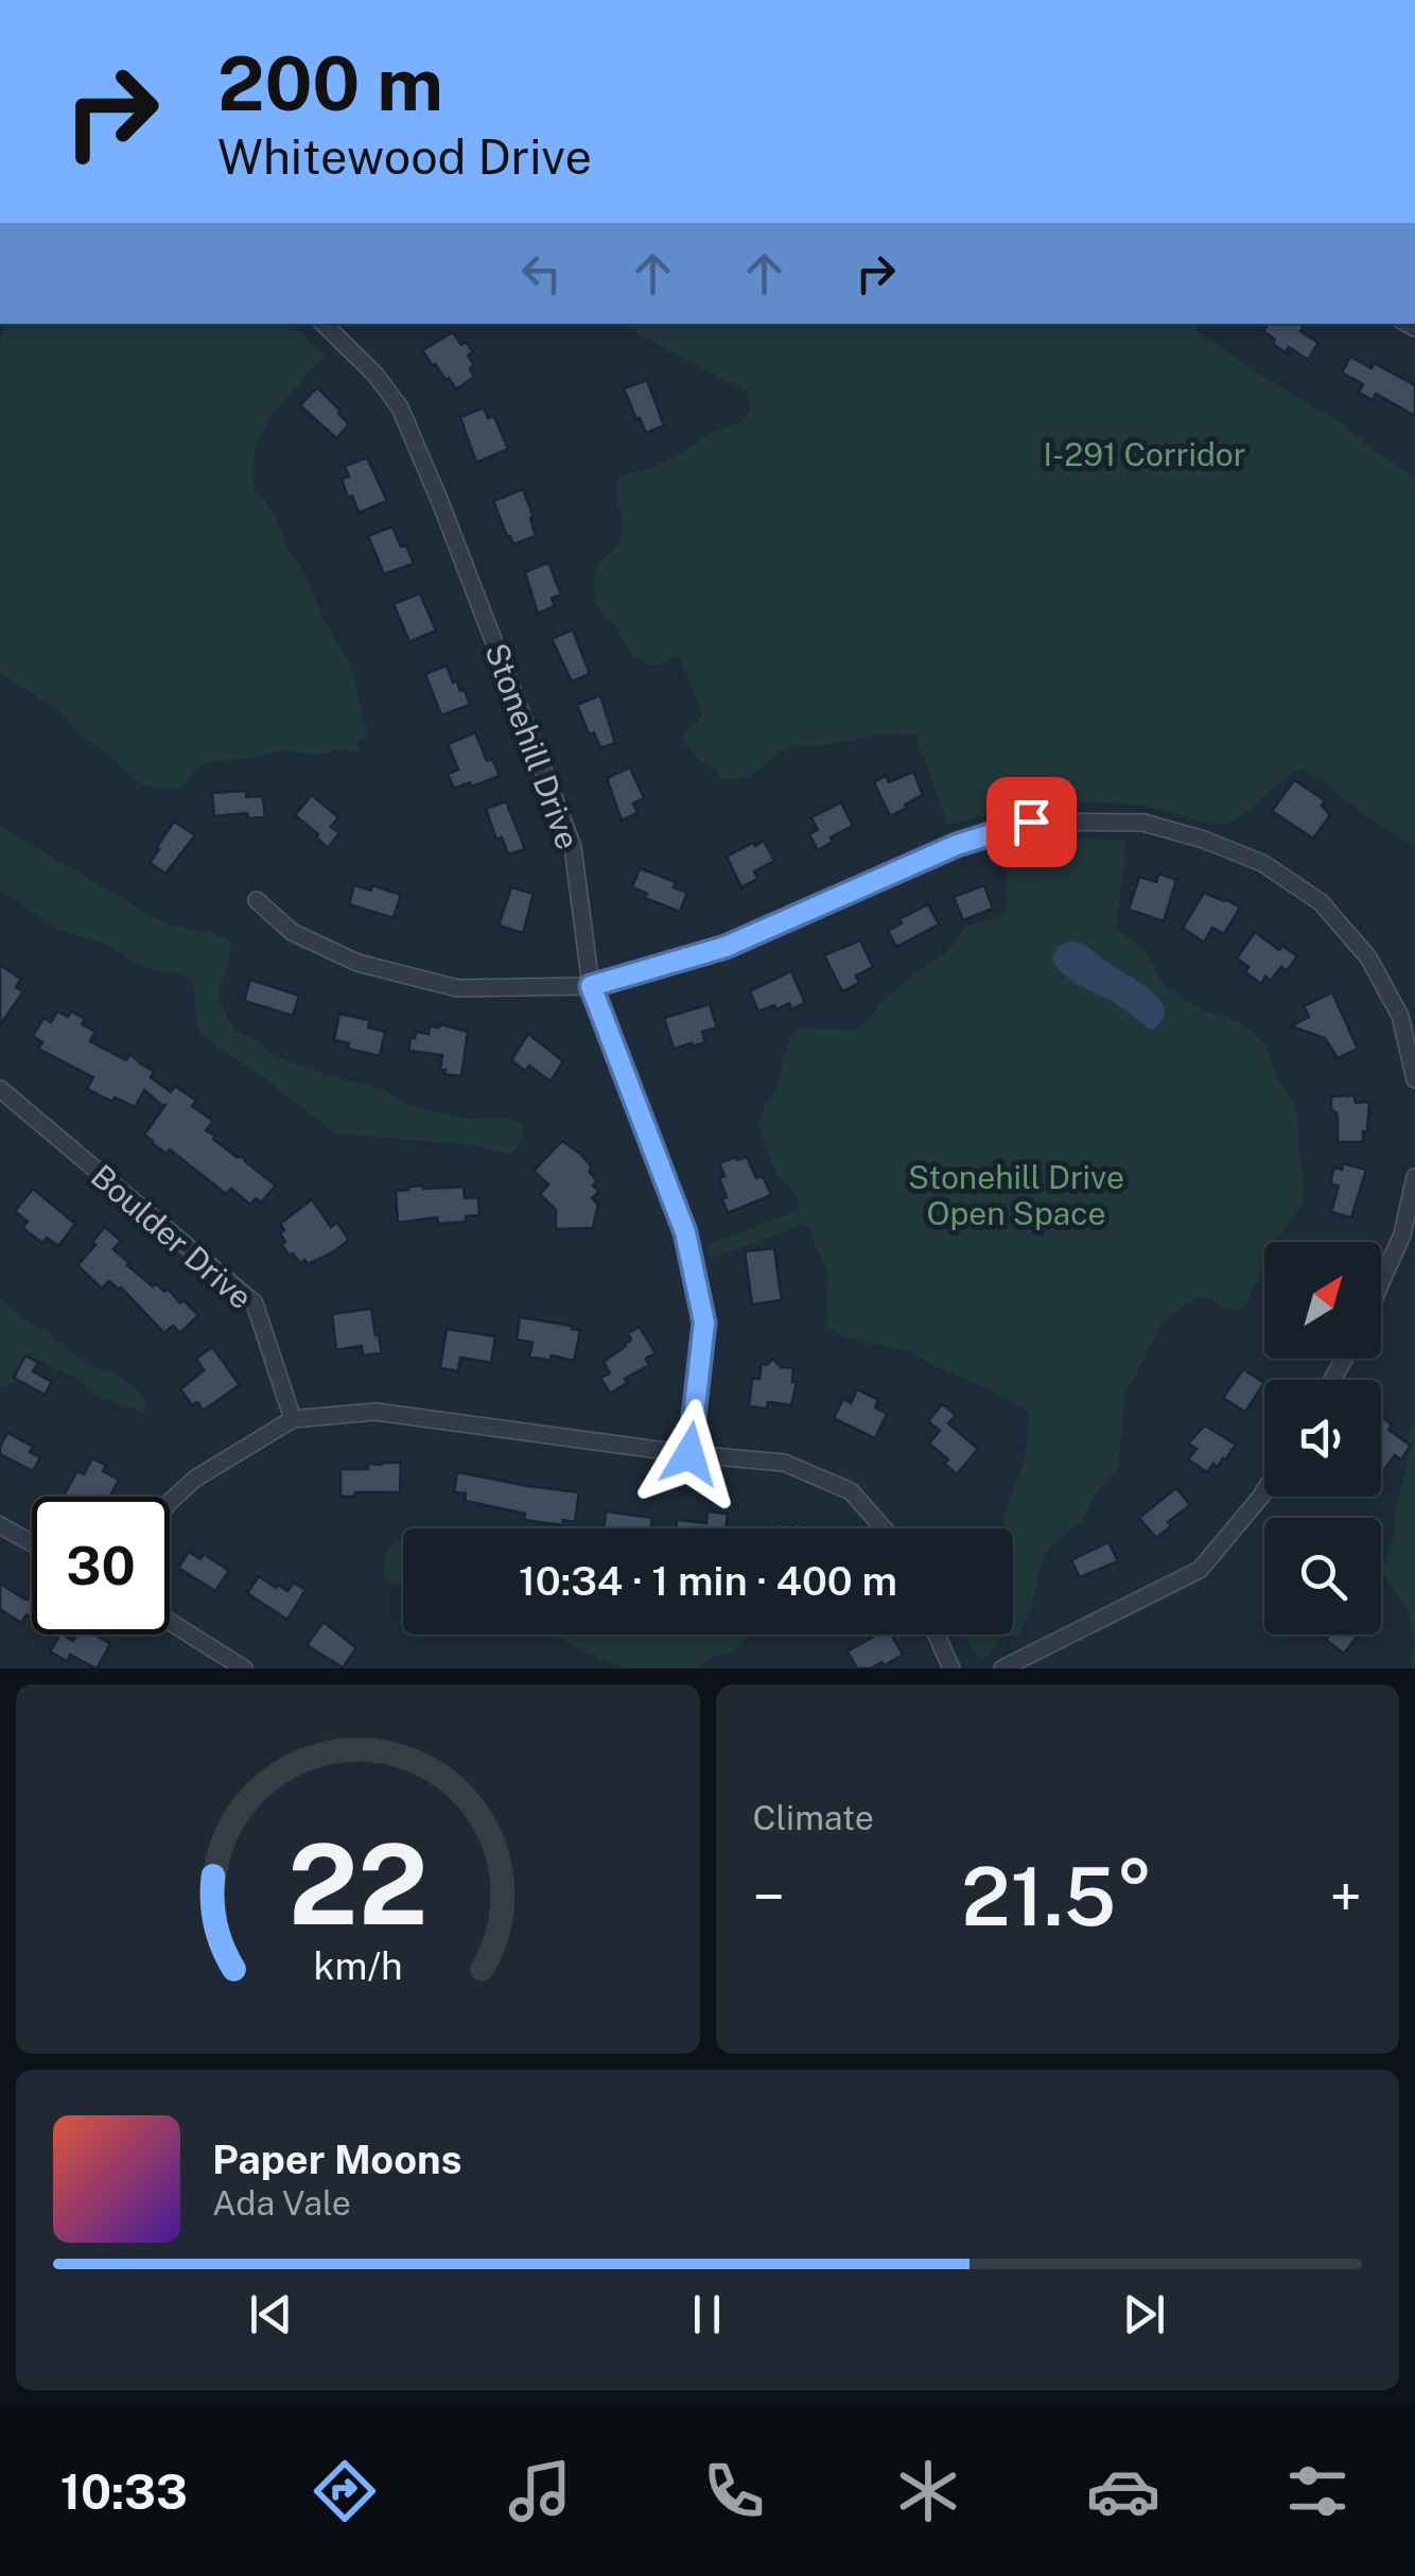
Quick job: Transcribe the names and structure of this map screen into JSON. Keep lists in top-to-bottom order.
{
  "streets": {
    "street": ["Stonehill Drive", "Boulder Drive"]
  },
  "parks": ["I-291 Corridor", "Stonehill Drive Open Space"],
  "north": "top right",
  "page": {
    "turn": ["200 m", "Whitewood Drive"],
    "limit": "30",
    "trip": "10:34 · 1 min · 400 m",
    "tile": "Climate",
    "heat": ["−", "21.5°", "+"],
    "song": ["Paper Moons", "Ada Vale"],
    "tabs": "10:33",
    "gauge": ["22", "km/h"]
  }
}
